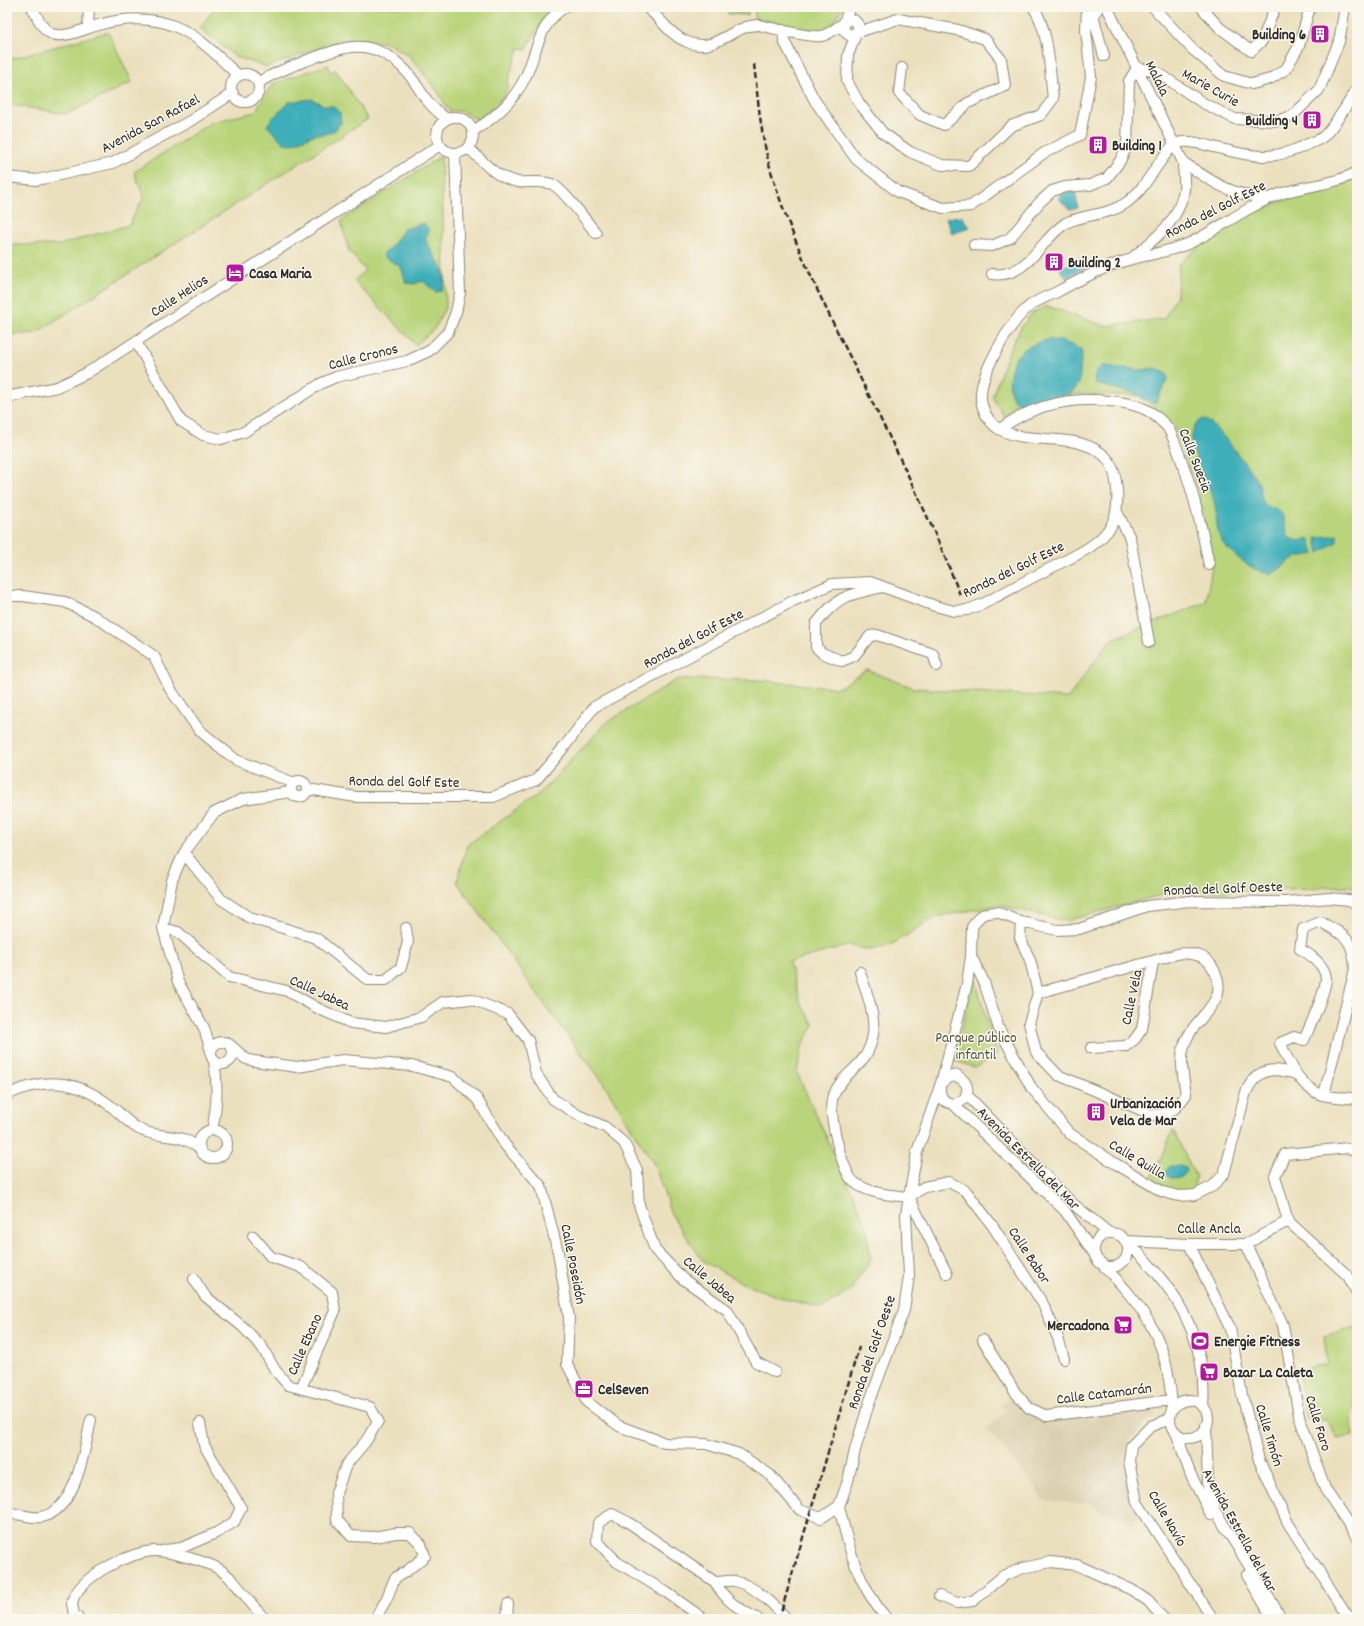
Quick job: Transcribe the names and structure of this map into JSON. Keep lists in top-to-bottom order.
{
  "streets": {
    "street": [
      "Malala",
      "Marie Curie",
      "Avenida San Rafael",
      "Ronda del Golf Este",
      "Calle Helios",
      "Calle Cronos",
      "Calle Suecia",
      "Ronda del Golf Oeste",
      "Calle Jabea",
      "Calle Vela",
      "Avenida Estrella del Mar",
      "Calle Quilla",
      "Calle Ancla",
      "Calle Babor",
      "Calle Poseidón",
      "Calle Ebano",
      "Calle Catamarán",
      "Calle Faro",
      "Calle Timón",
      "Calle Navío"
    ]
  },
  "crossings": [
    ["Malala", "Marie Curie"],
    ["Ronda del Golf Este", "Calle Suecia"],
    ["Ronda del Golf Este", "Calle Poseidón"],
    ["Calle Helios", "Calle Cronos"],
    ["Ronda del Golf Oeste", "Avenida Estrella del Mar"],
    ["Ronda del Golf Oeste", "Calle Quilla"],
    ["Ronda del Golf Oeste", "Calle Babor"],
    ["Ronda del Golf Oeste", "Calle Poseidón"],
    ["Calle Jabea", "Calle Poseidón"],
    ["Avenida Estrella del Mar", "Calle Ancla"],
    ["Avenida Estrella del Mar", "Calle Catamarán"],
    ["Avenida Estrella del Mar", "Calle Navío"],
    ["Calle Ancla", "Calle Faro"],
    ["Calle Ancla", "Calle Timón"]
  ],
  "parks": ["Parque público infantil"],
  "places": {
    "building": [
      "Building 6",
      "Building 4",
      "Building 1",
      "Building 2",
      "Urbanización Vela de Mar"
    ],
    "hotel": ["Casa Maria"],
    "supermarket": ["Mercadona", "Bazar La Caleta"],
    "sports": ["Energie Fitness"],
    "office": ["CelSeven"]
  }
}
